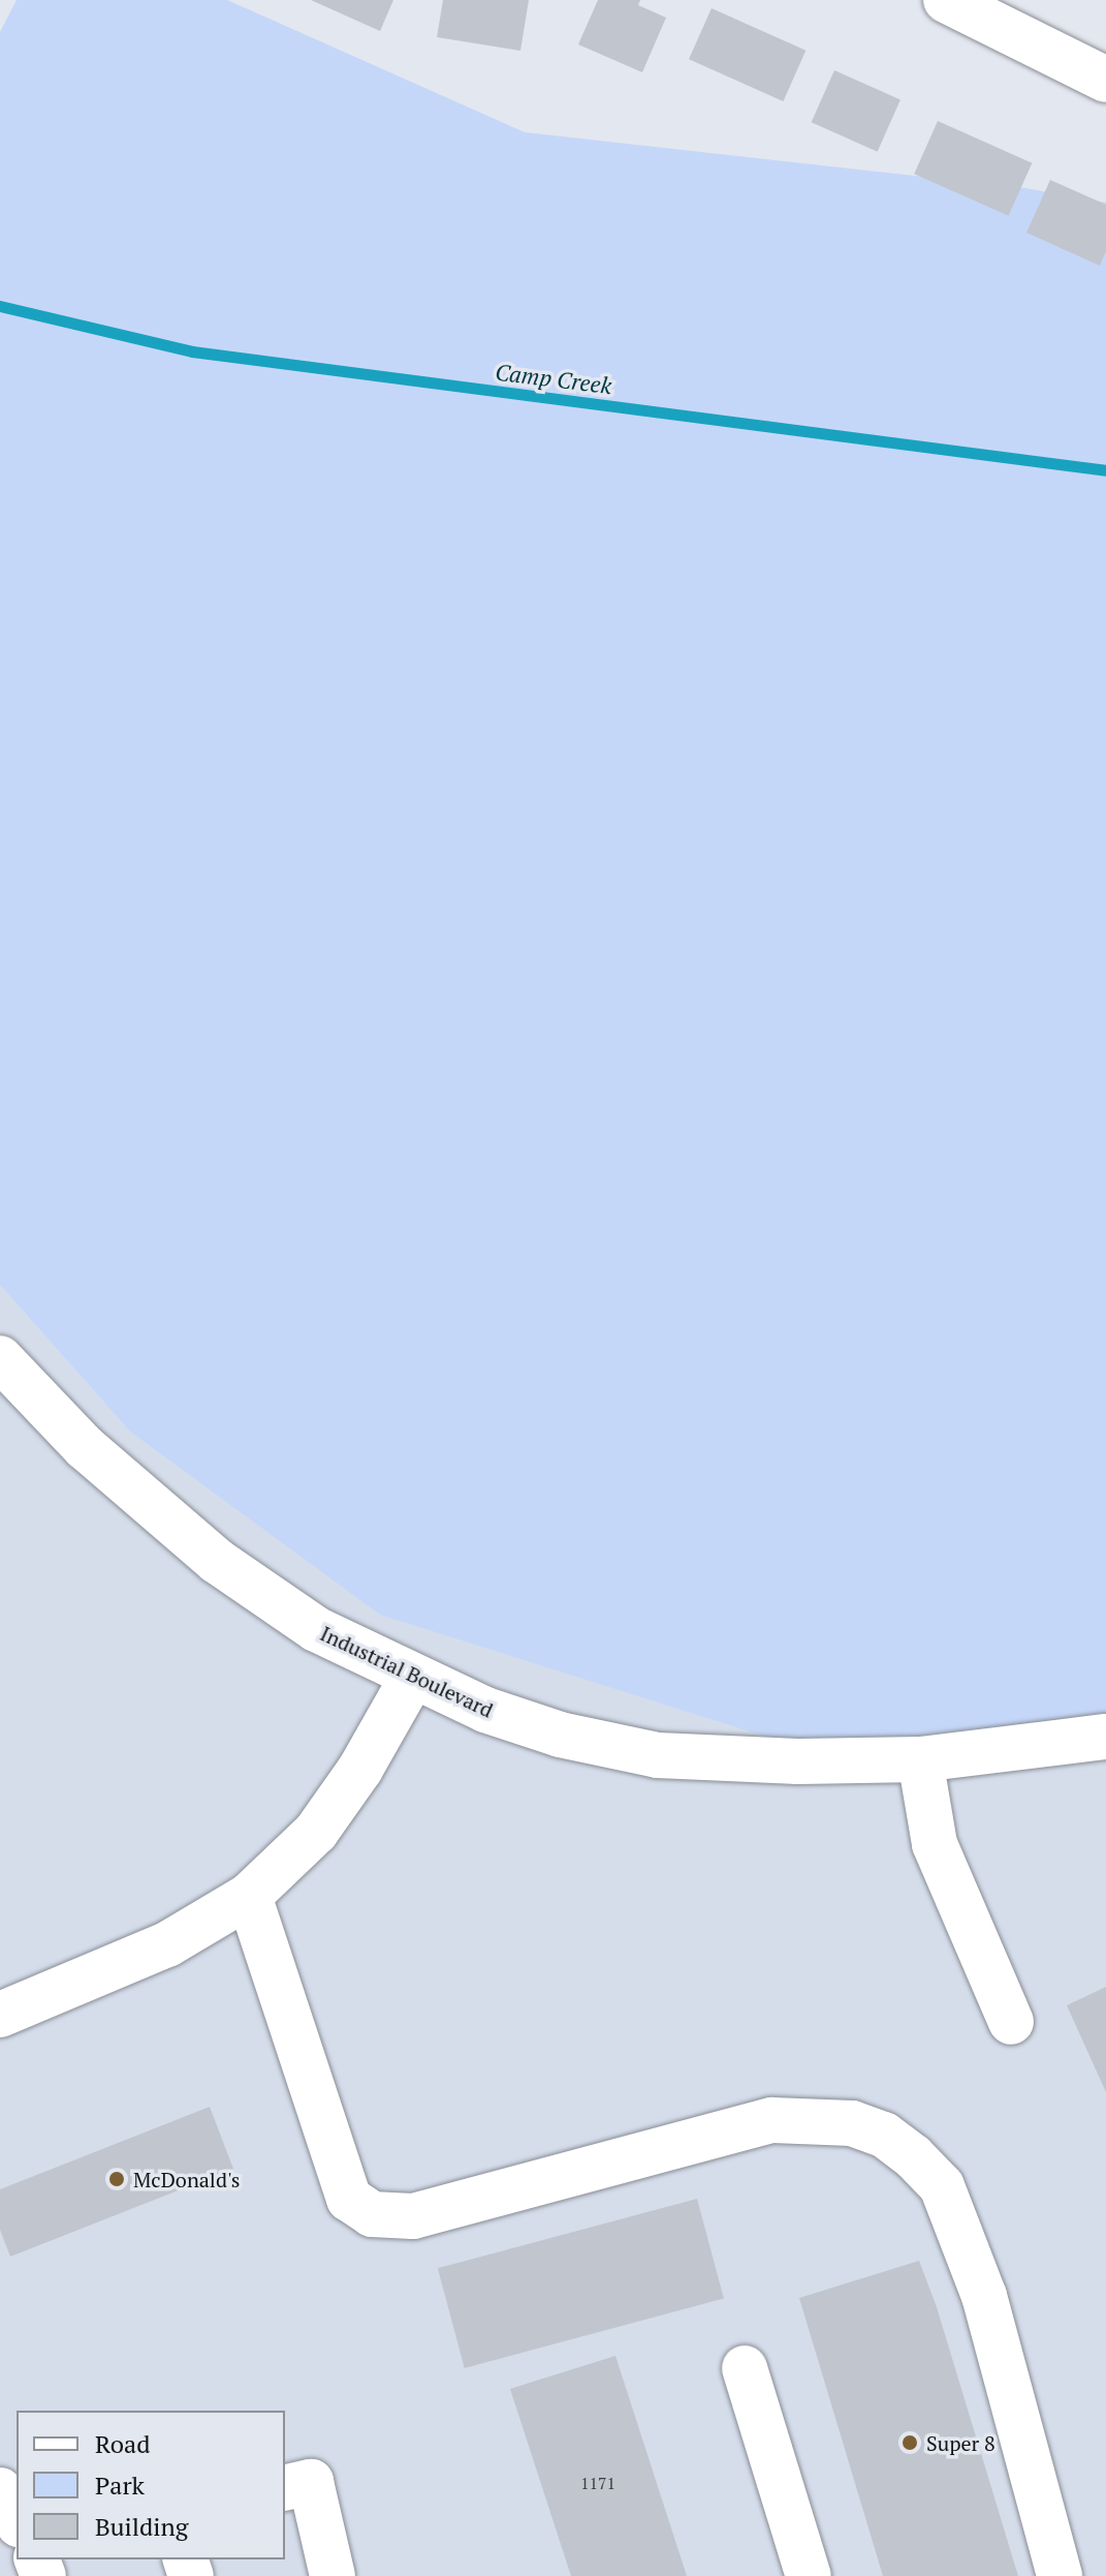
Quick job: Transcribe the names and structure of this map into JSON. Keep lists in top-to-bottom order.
{
  "streets": {
    "street": ["Industrial Boulevard"]
  },
  "water": ["Camp Creek"],
  "places": ["McDonald's", "Super 8"],
  "house_numbers": ["1171"],
  "legend": ["Road", "Park", "Building"]
}
